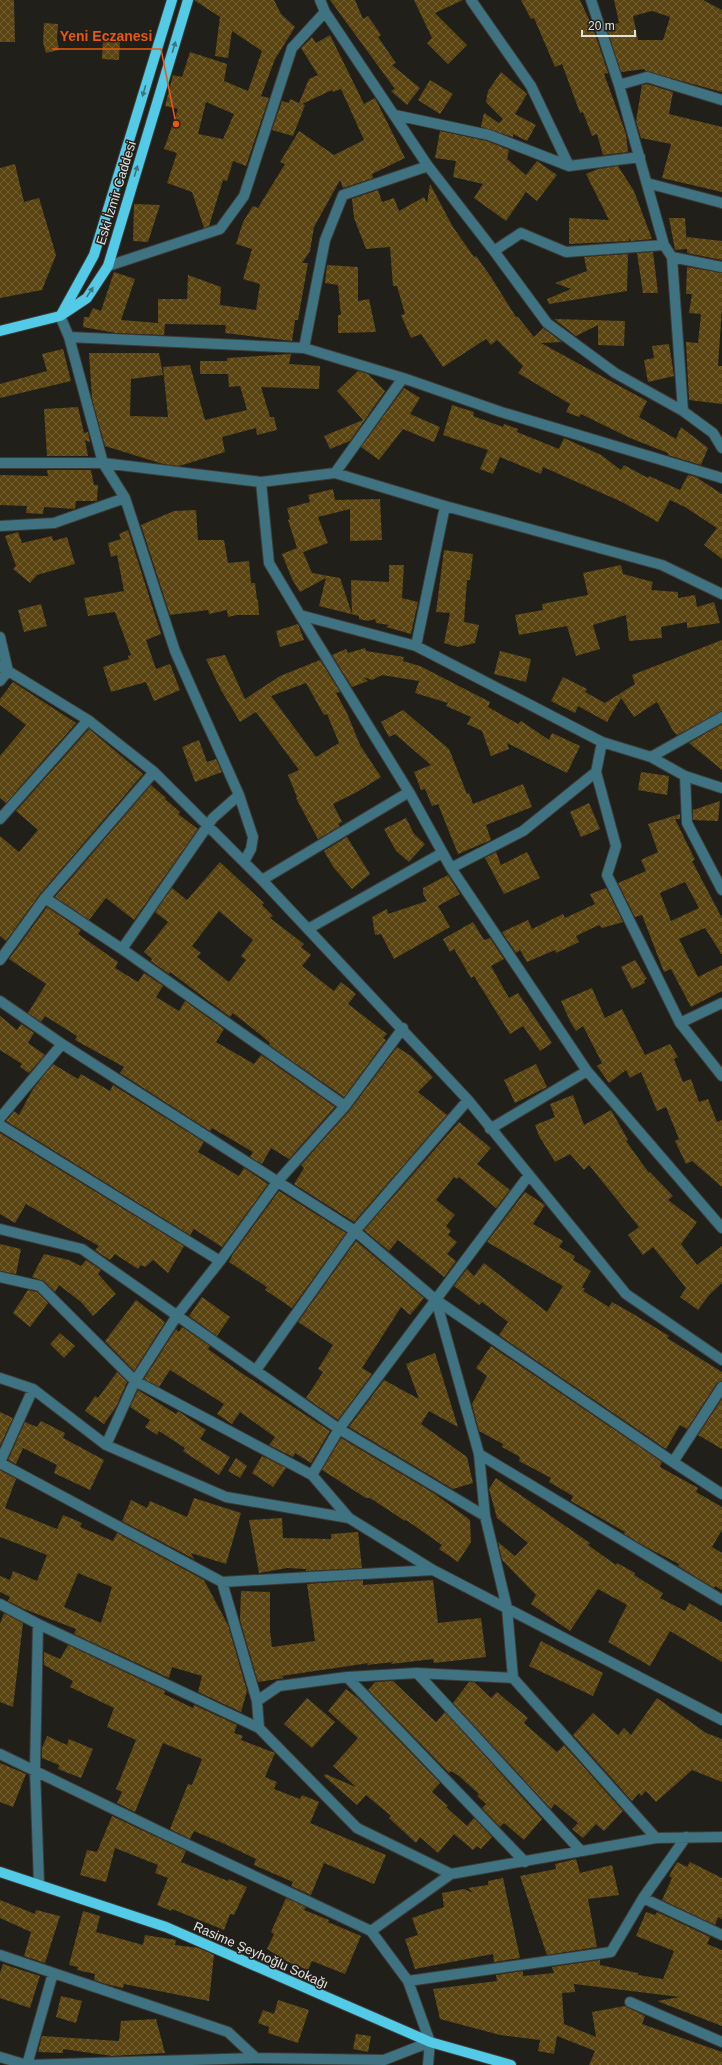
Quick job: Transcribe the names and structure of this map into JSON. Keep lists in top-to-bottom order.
{
  "streets": {
    "main road": ["Eski İzmir Caddesi", "Rasime Şeyhoğlu Sokağı"]
  },
  "places": ["Yeni Eczanesi"],
  "scale_bar": "20 m"
}
